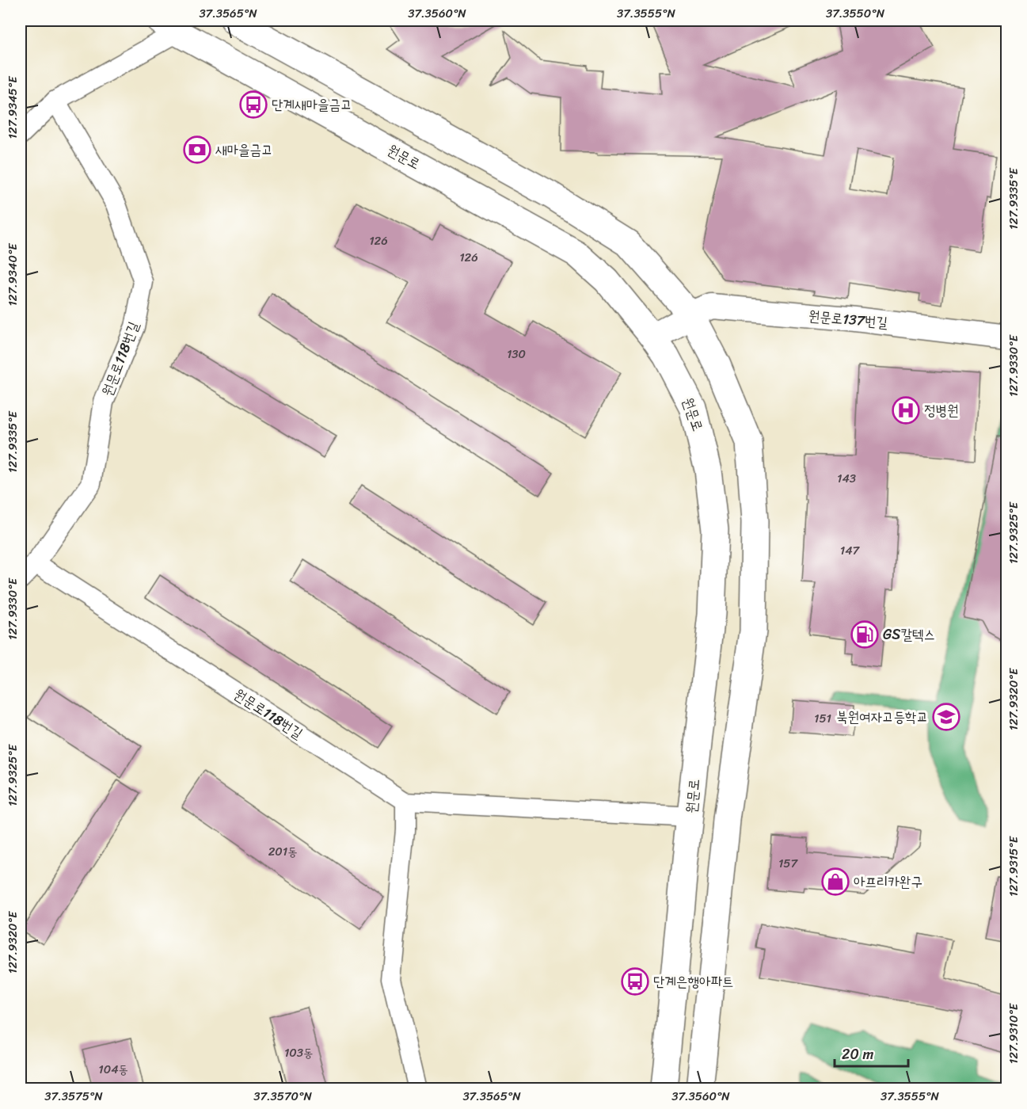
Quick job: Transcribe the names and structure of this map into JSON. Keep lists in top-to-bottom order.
{
  "streets": {
    "main road": ["원문로"],
    "street": ["원문로137번길", "원문로118번길"]
  },
  "places": {
    "bus stop": ["단계새마을금고", "단계은행아파트"],
    "bank": ["새마을금고"],
    "hospital": ["정병원"],
    "fuel station": ["GS칼텍스"],
    "school or university": ["북원여자고등학교"],
    "shop": ["아프리카완구"]
  },
  "house_numbers": [
    "126",
    "126",
    "130",
    "143",
    "147",
    "151",
    "201동",
    "157",
    "103동",
    "104동"
  ],
  "scale_bar": "20 m",
  "coordinates": [
    "37.3565°N",
    "37.3560°N",
    "37.3555°N",
    "37.3550°N",
    "127.9345°E",
    "127.9335°E",
    "127.9340°E",
    "127.9330°E",
    "127.9325°E",
    "127.9320°E",
    "127.9315°E",
    "127.9310°E",
    "37.3575°N",
    "37.3570°N"
  ]
}
